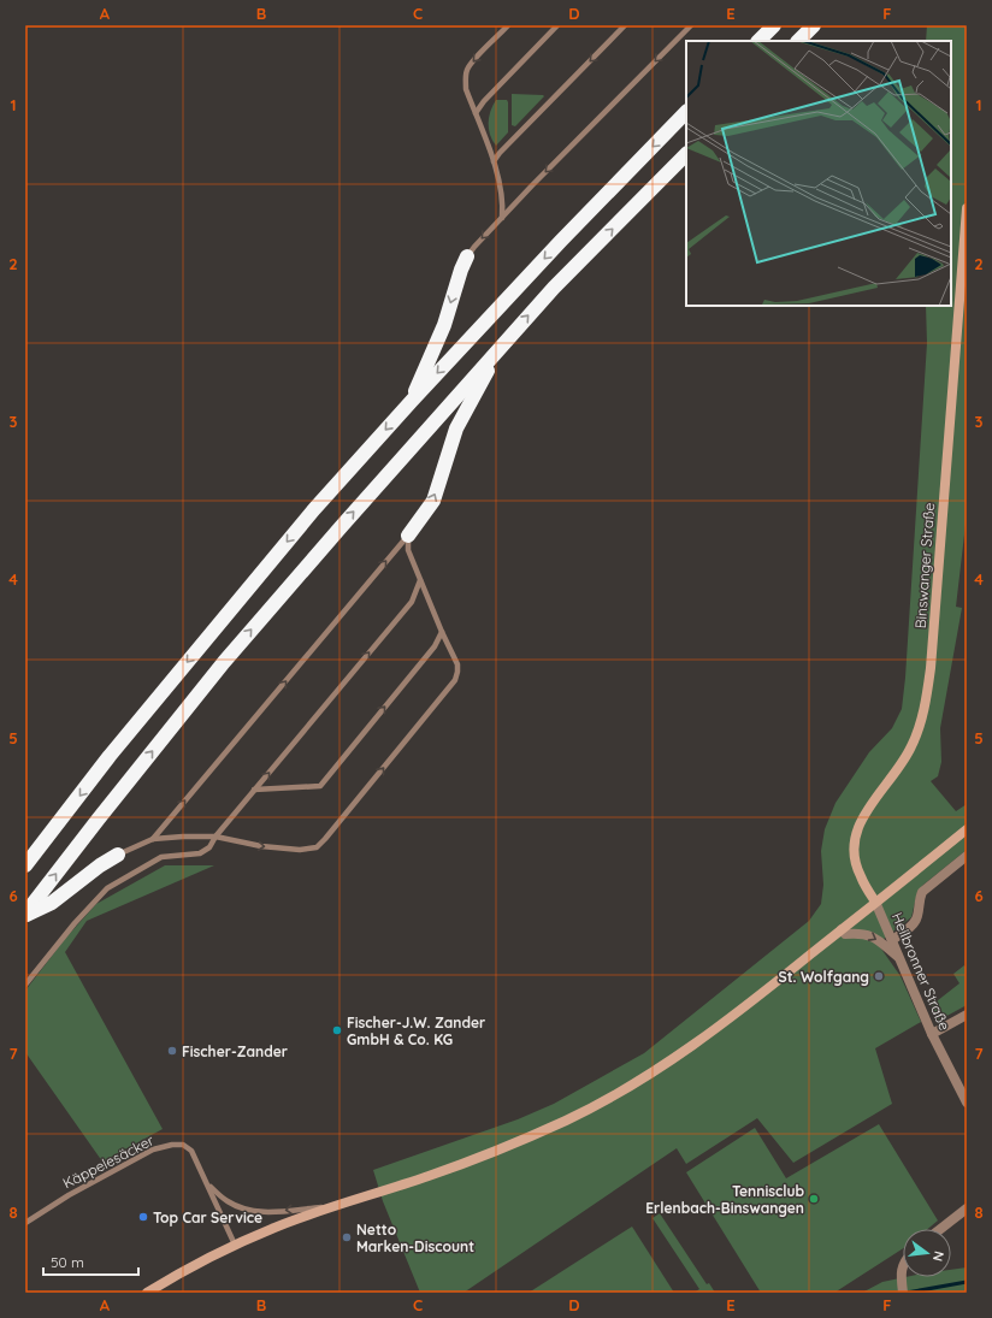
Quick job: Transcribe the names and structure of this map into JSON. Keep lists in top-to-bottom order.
{
  "streets": {
    "main road": ["Binswanger Straße"],
    "street": ["Heilbronner Straße"],
    "lane": ["Käppelesäcker"]
  },
  "crossings": [
    ["Binswanger Straße", "Heilbronner Straße"]
  ],
  "places": [
    "St. Wolfgang",
    "Fischer-J.W. Zander GmbH & Co. KG",
    "Fischer-Zander",
    "Tennisclub Erlenbach-Binswangen",
    "Top Car Service",
    "Netto Marken-Discount"
  ],
  "scale_bar": "50 m",
  "north": "right",
  "grid": {
    "columns": [
      "A",
      "B",
      "C",
      "D",
      "E",
      "F"
    ],
    "rows": [
      "1",
      "2",
      "3",
      "4",
      "5",
      "6",
      "7",
      "8"
    ]
  }
}
